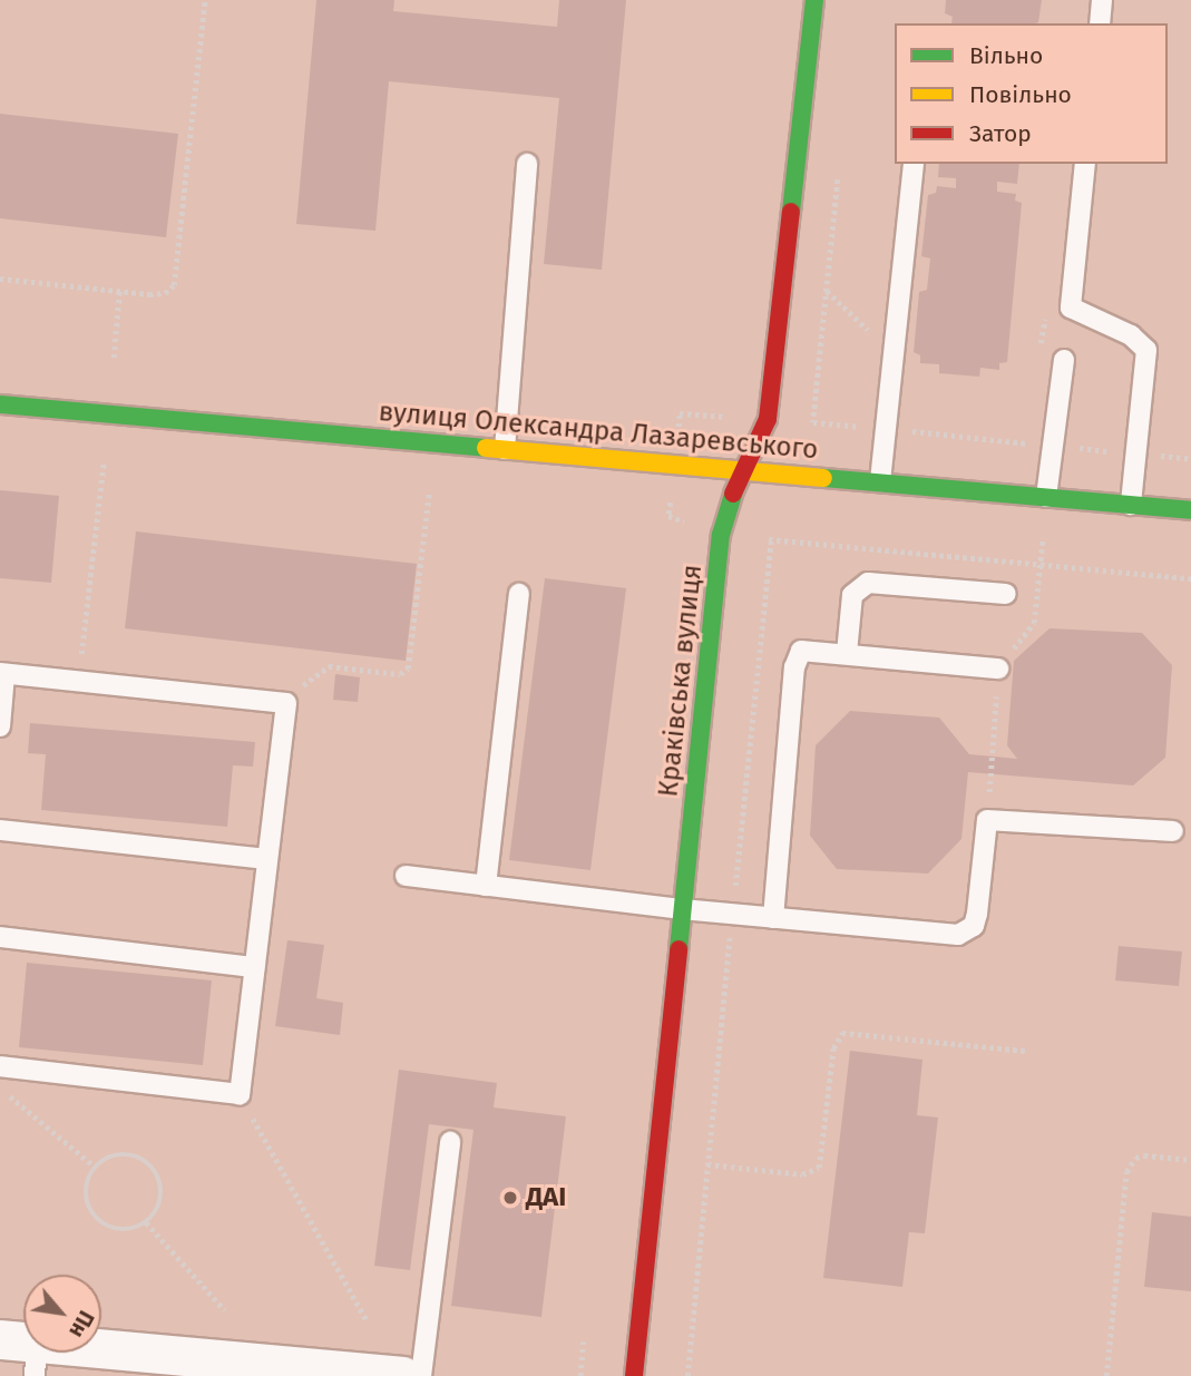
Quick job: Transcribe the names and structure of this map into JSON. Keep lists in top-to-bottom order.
{
  "streets": {
    "street": ["вулиця Олександра Лазаревського", "Краківська вулиця"]
  },
  "crossings": [
    ["вулиця Олександра Лазаревського", "Краківська вулиця"]
  ],
  "places": ["ДАІ"],
  "legend": ["Вільно", "Повільно", "Затор"],
  "north": "bottom right"
}
